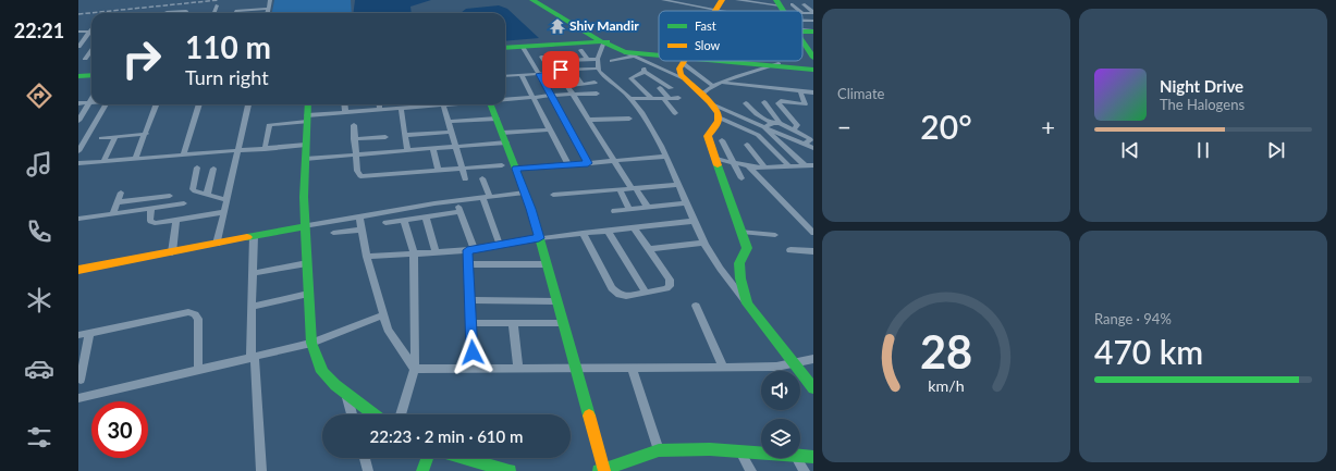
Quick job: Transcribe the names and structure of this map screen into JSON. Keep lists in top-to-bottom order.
{
  "places": {
    "temple": ["Shiv Mandir"]
  },
  "legend": ["Fast", "Slow"],
  "page": {
    "tabs": "22:21",
    "tile": [
      "Climate",
      ["Range · 94%", "470 km"]
    ],
    "turn": ["110 m", "Turn right"],
    "song": ["Night Drive", "The Halogens"],
    "heat": ["−", "20°", "+"],
    "limit": "30",
    "trip": "22:23 · 2 min · 610 m",
    "gauge": ["28", "km/h"]
  }
}
